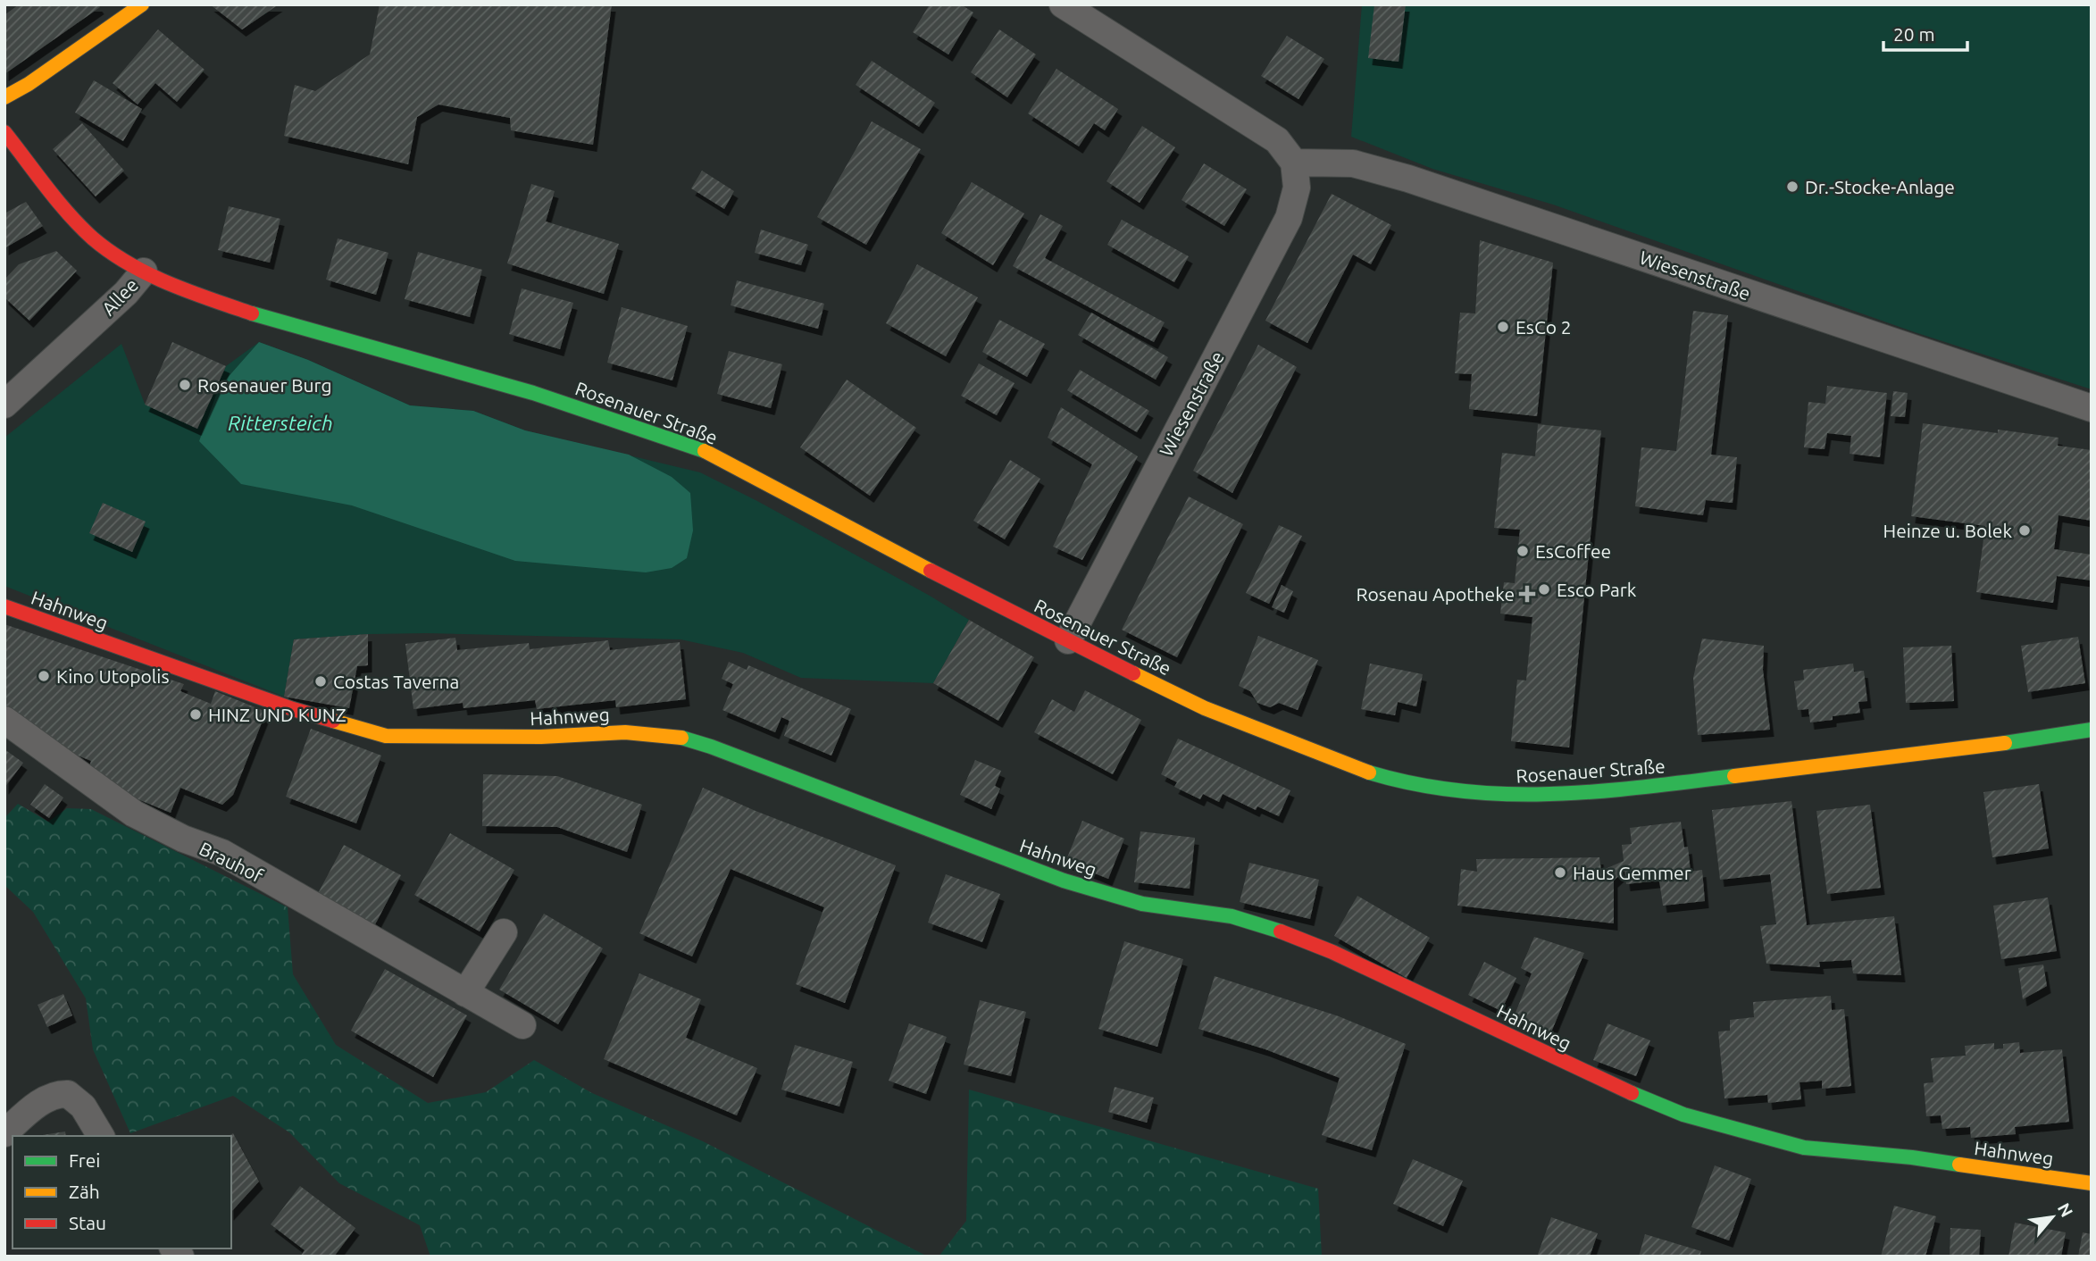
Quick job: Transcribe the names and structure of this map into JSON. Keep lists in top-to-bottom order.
{
  "streets": {
    "street": [
      "Wiesenstraße",
      "Allee",
      "Rosenauer Straße",
      "Hahnweg",
      "Brauhof"
    ]
  },
  "crossings": [
    ["Wiesenstraße", "Rosenauer Straße"],
    ["Allee", "Rosenauer Straße"]
  ],
  "water": ["Rittersteich"],
  "places": {
    "other": [
      "Dr.-Stocke-Anlage",
      "EsCo 2",
      "Rosenauer Burg",
      "Heinze u. Bolek",
      "EsCoffee",
      "Esco Park",
      "Kino Utopolis",
      "Costas Taverna",
      "HINZ UND KUNZ",
      "Haus Gemmer"
    ],
    "health": ["Rosenau Apotheke"]
  },
  "legend": ["Frei", "Zäh", "Stau"],
  "scale_bar": "20 m",
  "north": "top right"
}
